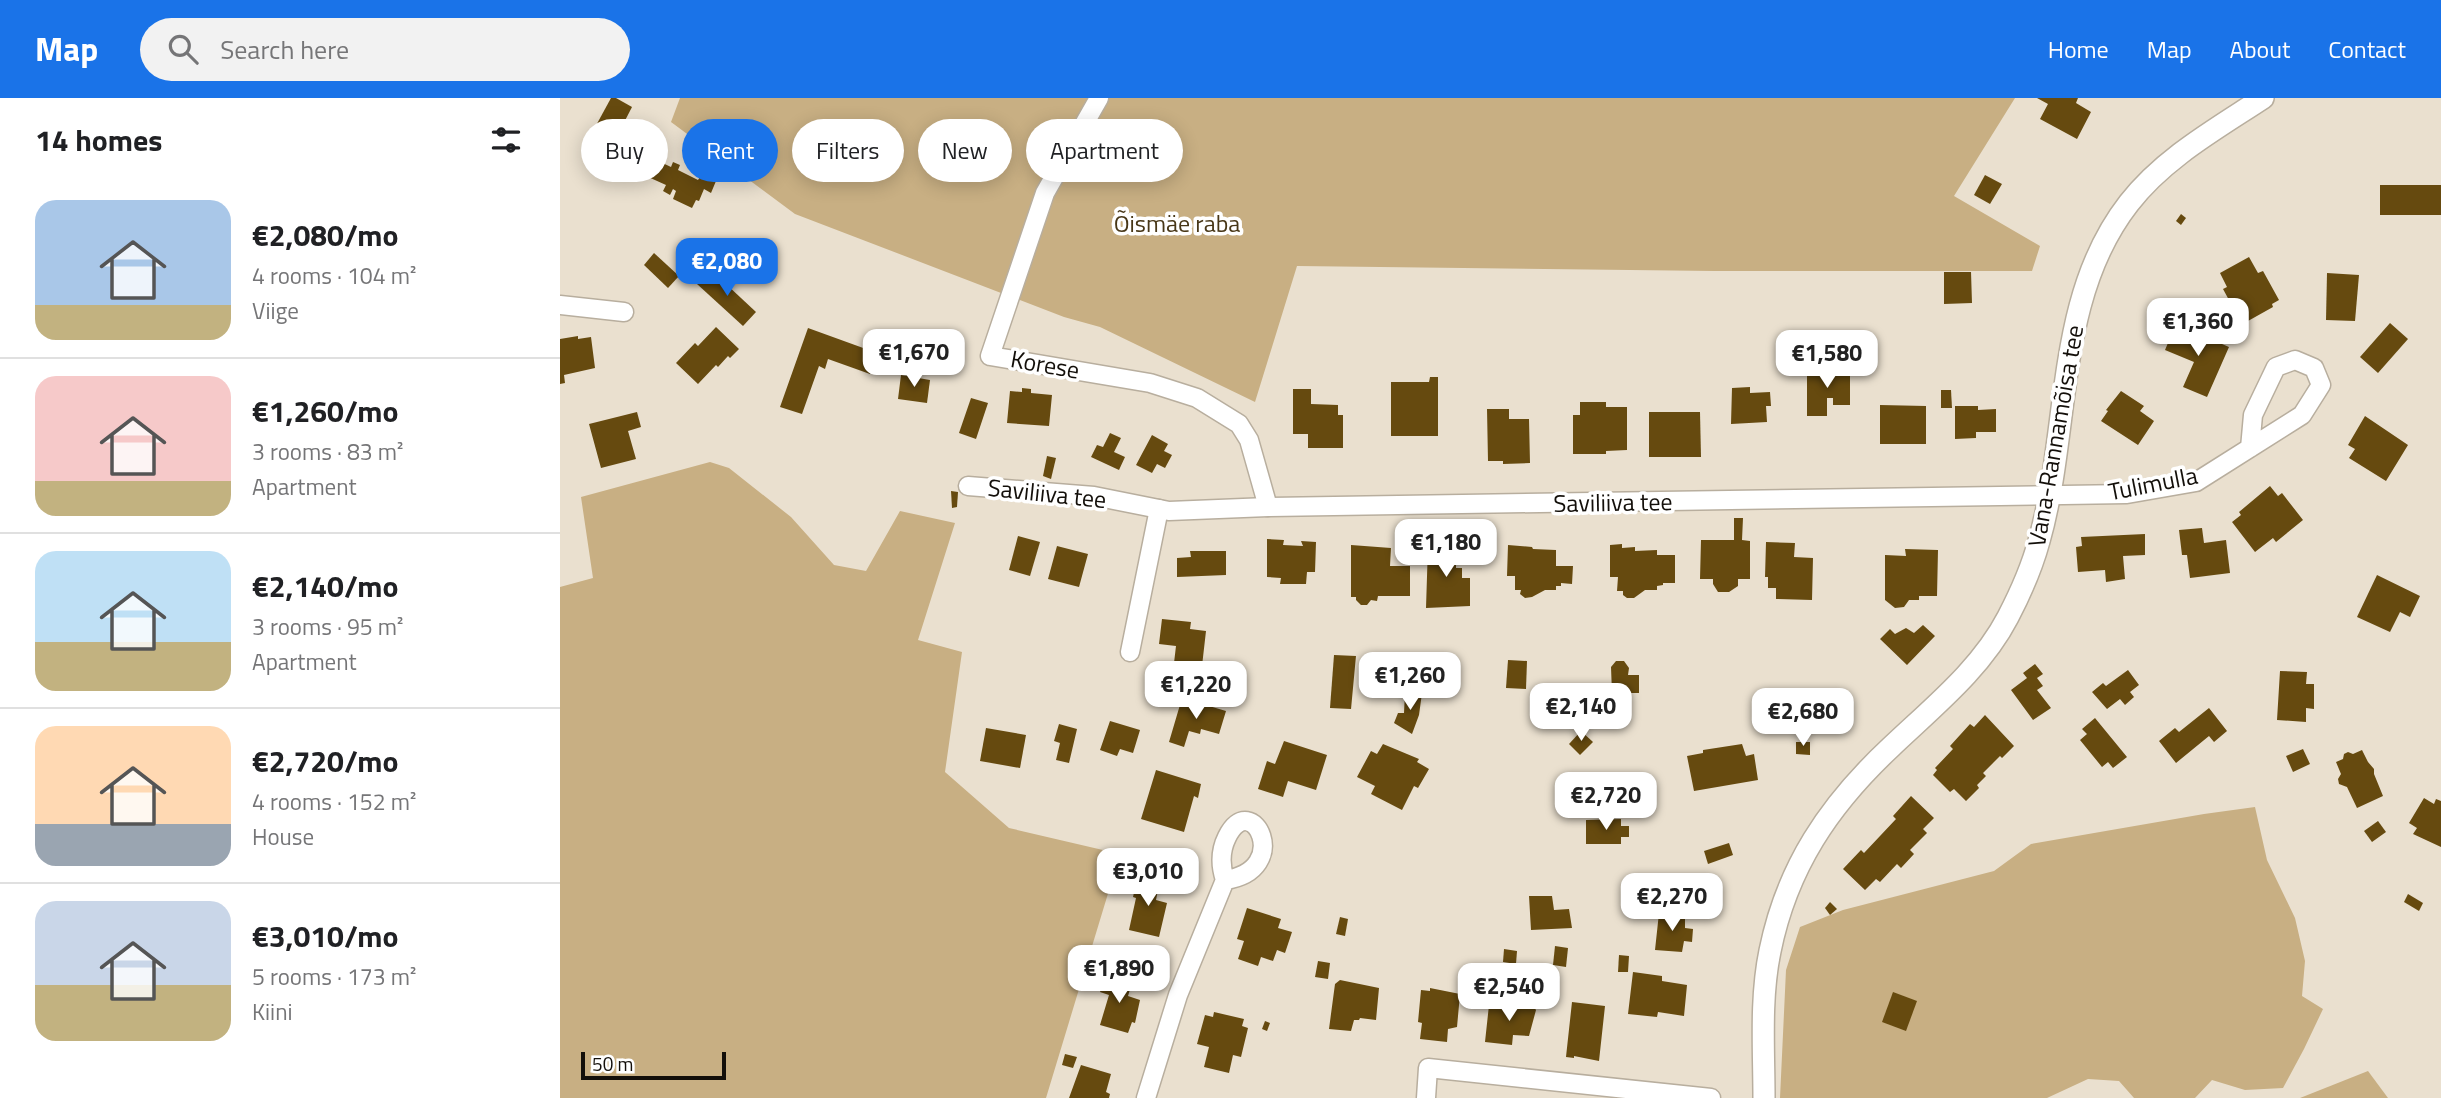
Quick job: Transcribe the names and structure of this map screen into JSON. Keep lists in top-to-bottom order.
{
  "streets": {
    "street": [
      "Korese",
      "Vana-Rannamõisa tee",
      "Tulimulla",
      "Saviliiva tee"
    ]
  },
  "crossings": [
    ["Korese", "Saviliiva tee"],
    ["Vana-Rannamõisa tee", "Tulimulla"],
    ["Vana-Rannamõisa tee", "Saviliiva tee"],
    ["Tulimulla", "Saviliiva tee"]
  ],
  "parks": ["Õismäe raba"],
  "scale_bar": "50 m",
  "page": {
    "header": "Map",
    "search": "Search here",
    "nav": [
      "Home",
      "Map",
      "About",
      "Contact"
    ],
    "heading": "14 homes",
    "chip": [
      "Buy",
      "Rent",
      "Filters",
      "New",
      "Apartment"
    ],
    "list": [
      {
        "name": "€2,080/mo",
        "note": "4 rooms · 104 m² · Viige"
      },
      {
        "name": "€1,260/mo",
        "note": "3 rooms · 83 m² · Apartment"
      },
      {
        "name": "€2,140/mo",
        "note": "3 rooms · 95 m² · Apartment"
      },
      {
        "name": "€2,720/mo",
        "note": "4 rooms · 152 m² · House"
      },
      {
        "name": "€3,010/mo",
        "note": "5 rooms · 173 m² · Kiini"
      }
    ],
    "price": [
      "€2,080",
      "€1,360",
      "€1,670",
      "€1,580",
      "€1,180",
      "€1,260",
      "€1,220",
      "€2,140",
      "€2,680",
      "€2,720",
      "€3,010",
      "€2,270",
      "€1,890",
      "€2,540"
    ],
    "scale": "50 m"
  }
}
